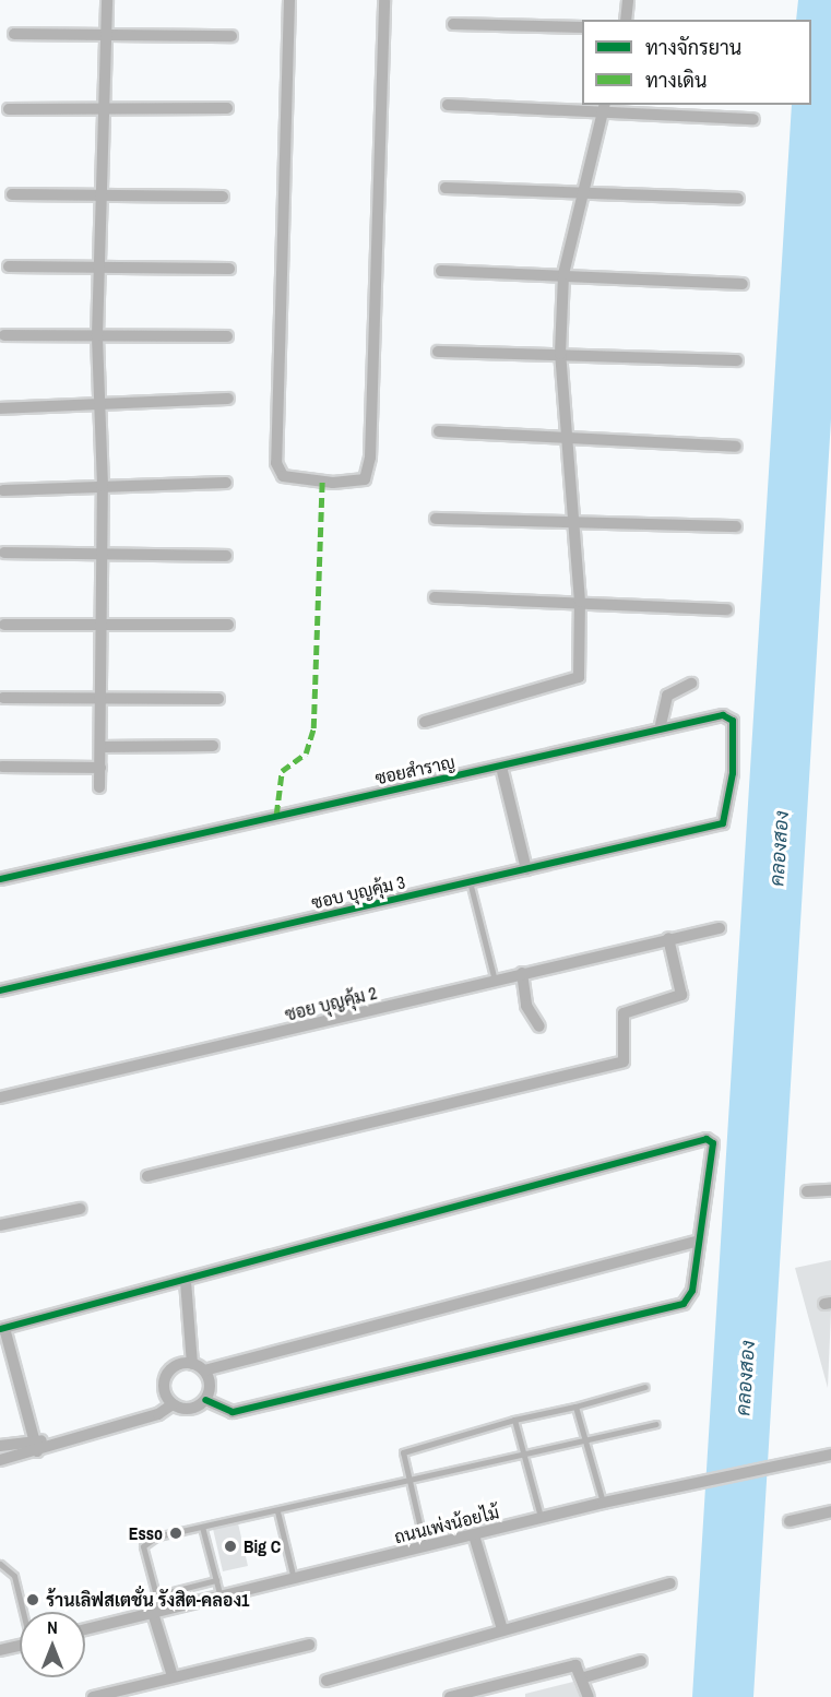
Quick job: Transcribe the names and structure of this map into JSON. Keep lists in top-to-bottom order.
{
  "streets": {
    "street": [
      "ซอยสำราญ",
      "ซอบ บุญคุ้ม 3",
      "ซอย บุญคุ้ม 2",
      "ถนนเพ่งน้อยไม้"
    ]
  },
  "crossings": [
    ["ซอยสำราญ", "ซอบ บุญคุ้ม 3"]
  ],
  "water": ["คลองสอง"],
  "places": ["Esso", "Big C", "ร้านเลิฟสเตชั่น รังสิต-คลอง1"],
  "legend": ["ทางจักรยาน", "ทางเดิน"],
  "north": "top"
}
